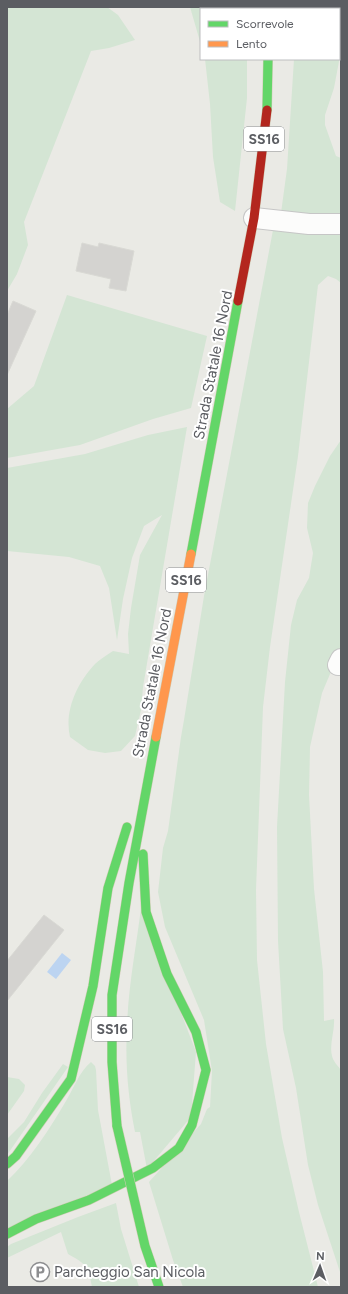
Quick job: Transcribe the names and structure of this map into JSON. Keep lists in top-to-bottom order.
{
  "streets": {
    "main road": ["SS16", "Strada Statale 16 Nord"]
  },
  "places": {
    "parking": ["Parcheggio San Nicola"]
  },
  "legend": ["Scorrevole", "Lento"],
  "north": "top"
}
